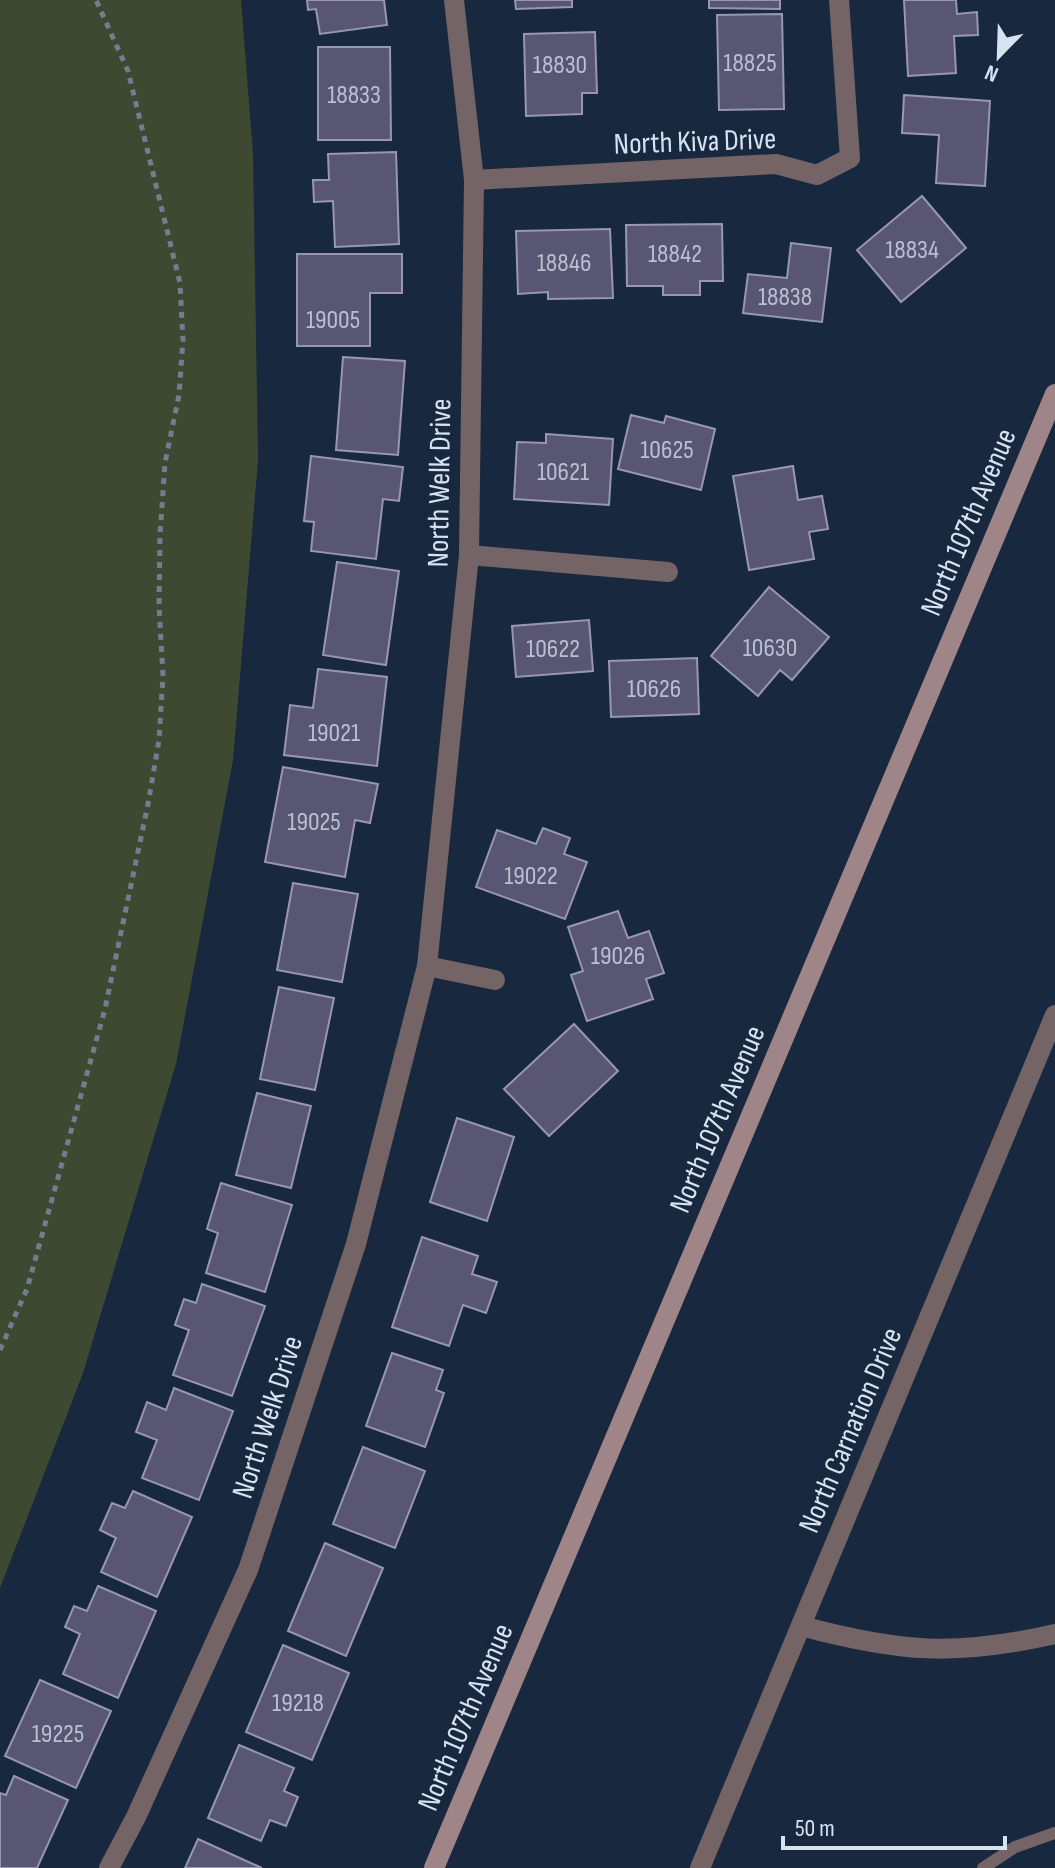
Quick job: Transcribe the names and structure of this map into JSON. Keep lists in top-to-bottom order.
{
  "streets": {
    "main road": ["North 107th Avenue"],
    "street": ["North Kiva Drive", "North Welk Drive", "North Carnation Drive"]
  },
  "crossings": [
    ["North Kiva Drive", "North Welk Drive"]
  ],
  "house_numbers": [
    "18825",
    "18830",
    "18833",
    "18834",
    "18842",
    "18846",
    "18838",
    "19005",
    "10625",
    "10621",
    "10630",
    "10622",
    "10626",
    "19021",
    "19025",
    "19022",
    "19026",
    "19218",
    "19225"
  ],
  "scale_bar": "50 m",
  "north": "bottom left"
}
